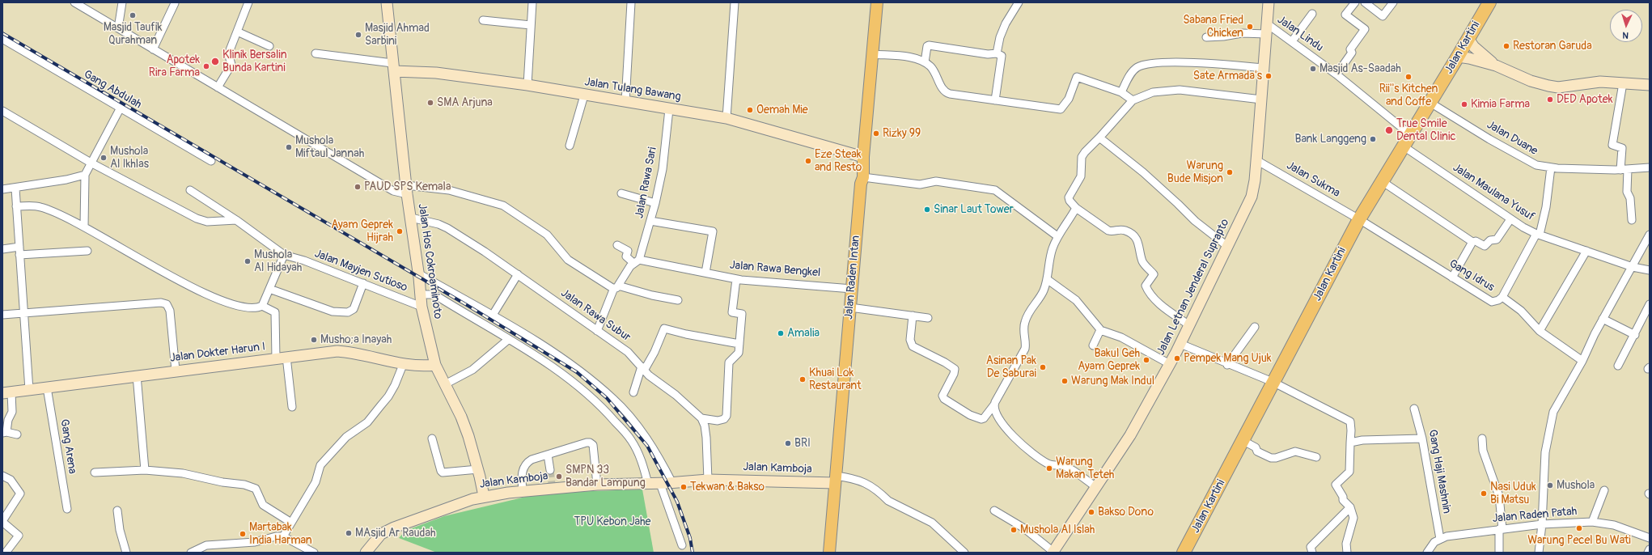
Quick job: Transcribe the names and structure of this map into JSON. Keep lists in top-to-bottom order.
{
  "streets": {
    "highway": ["Jalan Kartini"],
    "main road": ["Jalan Raden Intan"],
    "street": [
      "Jalan Lindu",
      "Gang Abdulah",
      "Jalan Tulang Bawang",
      "Jalan Duane",
      "Jalan Sukma",
      "Jalan Rawa Sari",
      "Jalan Maulana Yusuf",
      "Jalan Hos Cokroaminoto",
      "Jalan Rawa Bengkel",
      "Jalan Mayjen Sutioso",
      "Gang Idrus",
      "Jalan Letnan Jenderal Suprapto",
      "Jalan Rawa Subur",
      "Jalan Dokter Harun I",
      "Gang Arena",
      "Jalan Kamboja",
      "Gang Haji Mashnin",
      "Jalan Raden Patah"
    ]
  },
  "crossings": [
    ["Jalan Lindu", "Jalan Kartini"],
    ["Jalan Lindu", "Jalan Letnan Jenderal Suprapto"],
    ["Jalan Kartini", "Jalan Duane"],
    ["Jalan Kartini", "Jalan Sukma"],
    ["Jalan Kartini", "Jalan Maulana Yusuf"],
    ["Jalan Kartini", "Gang Idrus"],
    ["Jalan Tulang Bawang", "Jalan Rawa Sari"],
    ["Jalan Tulang Bawang", "Jalan Hos Cokroaminoto"],
    ["Jalan Tulang Bawang", "Jalan Raden Intan"],
    ["Jalan Sukma", "Gang Idrus"],
    ["Jalan Sukma", "Jalan Letnan Jenderal Suprapto"],
    ["Jalan Rawa Sari", "Jalan Rawa Bengkel"],
    ["Jalan Hos Cokroaminoto", "Jalan Mayjen Sutioso"],
    ["Jalan Hos Cokroaminoto", "Jalan Rawa Subur"],
    ["Jalan Hos Cokroaminoto", "Jalan Dokter Harun I"],
    ["Jalan Hos Cokroaminoto", "Jalan Kamboja"],
    ["Jalan Rawa Bengkel", "Jalan Raden Intan"],
    ["Jalan Raden Intan", "Jalan Kamboja"],
    ["Jalan Dokter Harun I", "Gang Arena"],
    ["Gang Haji Mashnin", "Jalan Raden Patah"]
  ],
  "parks": ["TPU Kebon Jahe"],
  "places": [
    "Masjid Taufik Qurahman",
    "Sabana Fried Chicken",
    "Masjid Ahmad Sarbini",
    "Restoran Garuda",
    "Klinik Bersalin Bunda Kartini",
    "Apotek Rira Farma",
    "Masjid As-Saadah",
    "Sate Armada's",
    "Rii''s Kitchen and Coffe",
    "DED Apotek",
    "SMA Arjuna",
    "Kimia Farma",
    "Oemah Mie",
    "True Smile Dental Clinic",
    "Rizky 99",
    "Bank Langgeng",
    "Mushola Miftaul Jannah",
    "Mushola Al Ikhlas",
    "Eze Steak and Resto",
    "Warung Bude Misjon",
    "PAUD SPS Kemala",
    "Sinar Laut Tower",
    "Ayam Geprek Hijrah",
    "Mushola Al Hidayah",
    "Amalia",
    "Musho;a Inayah",
    "Pempek Mang Ujuk",
    "Bakul Geh Ayam Geprek",
    "Asinan Pak De Saburai",
    "Khuai Lok Restaurant",
    "Warung Mak Indul",
    "BRI",
    "Warung Makan Teteh",
    "SMPN 33 Bandar Lampung",
    "Mushola",
    "Tekwan & Bakso",
    "Nasi Uduk Bi Matsu",
    "Bakso Dono",
    "Warung Pecel Bu Wati",
    "Mushola Al Islah",
    "MAsjid Ar Raudah",
    "Martabak India Harman"
  ],
  "north": "bottom"
}
